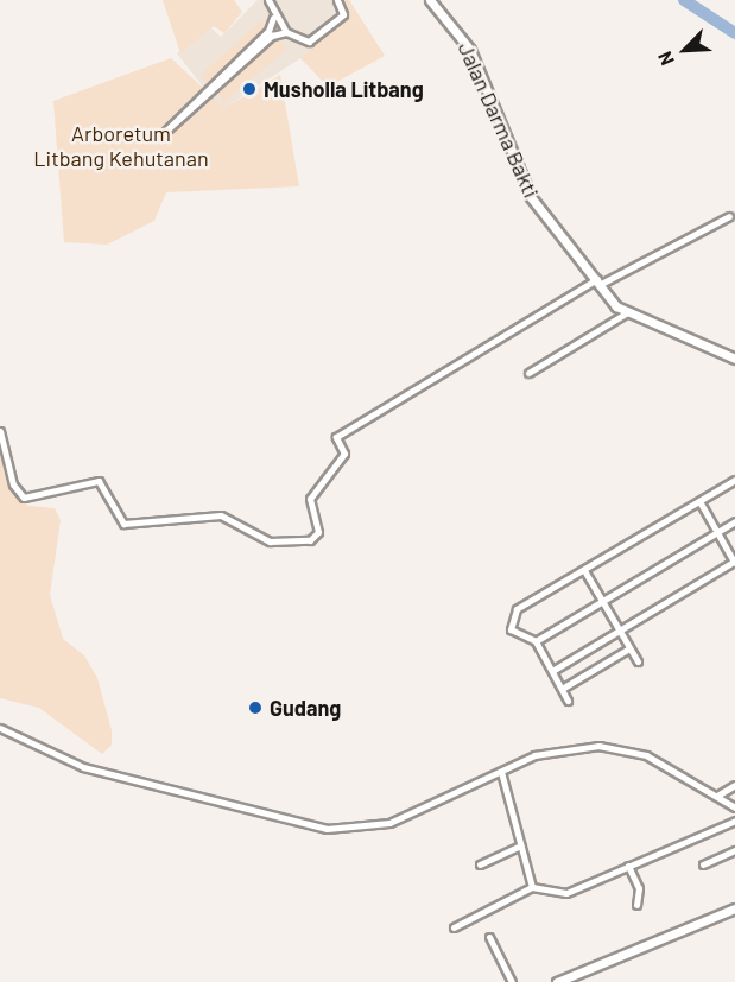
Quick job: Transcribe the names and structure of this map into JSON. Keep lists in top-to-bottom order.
{
  "streets": {
    "street": ["Jalan Darma Bakti"]
  },
  "parks": ["Arboretum Litbang Kehutanan"],
  "places": ["Musholla Litbang", "Gudang"],
  "north": "bottom left"
}
